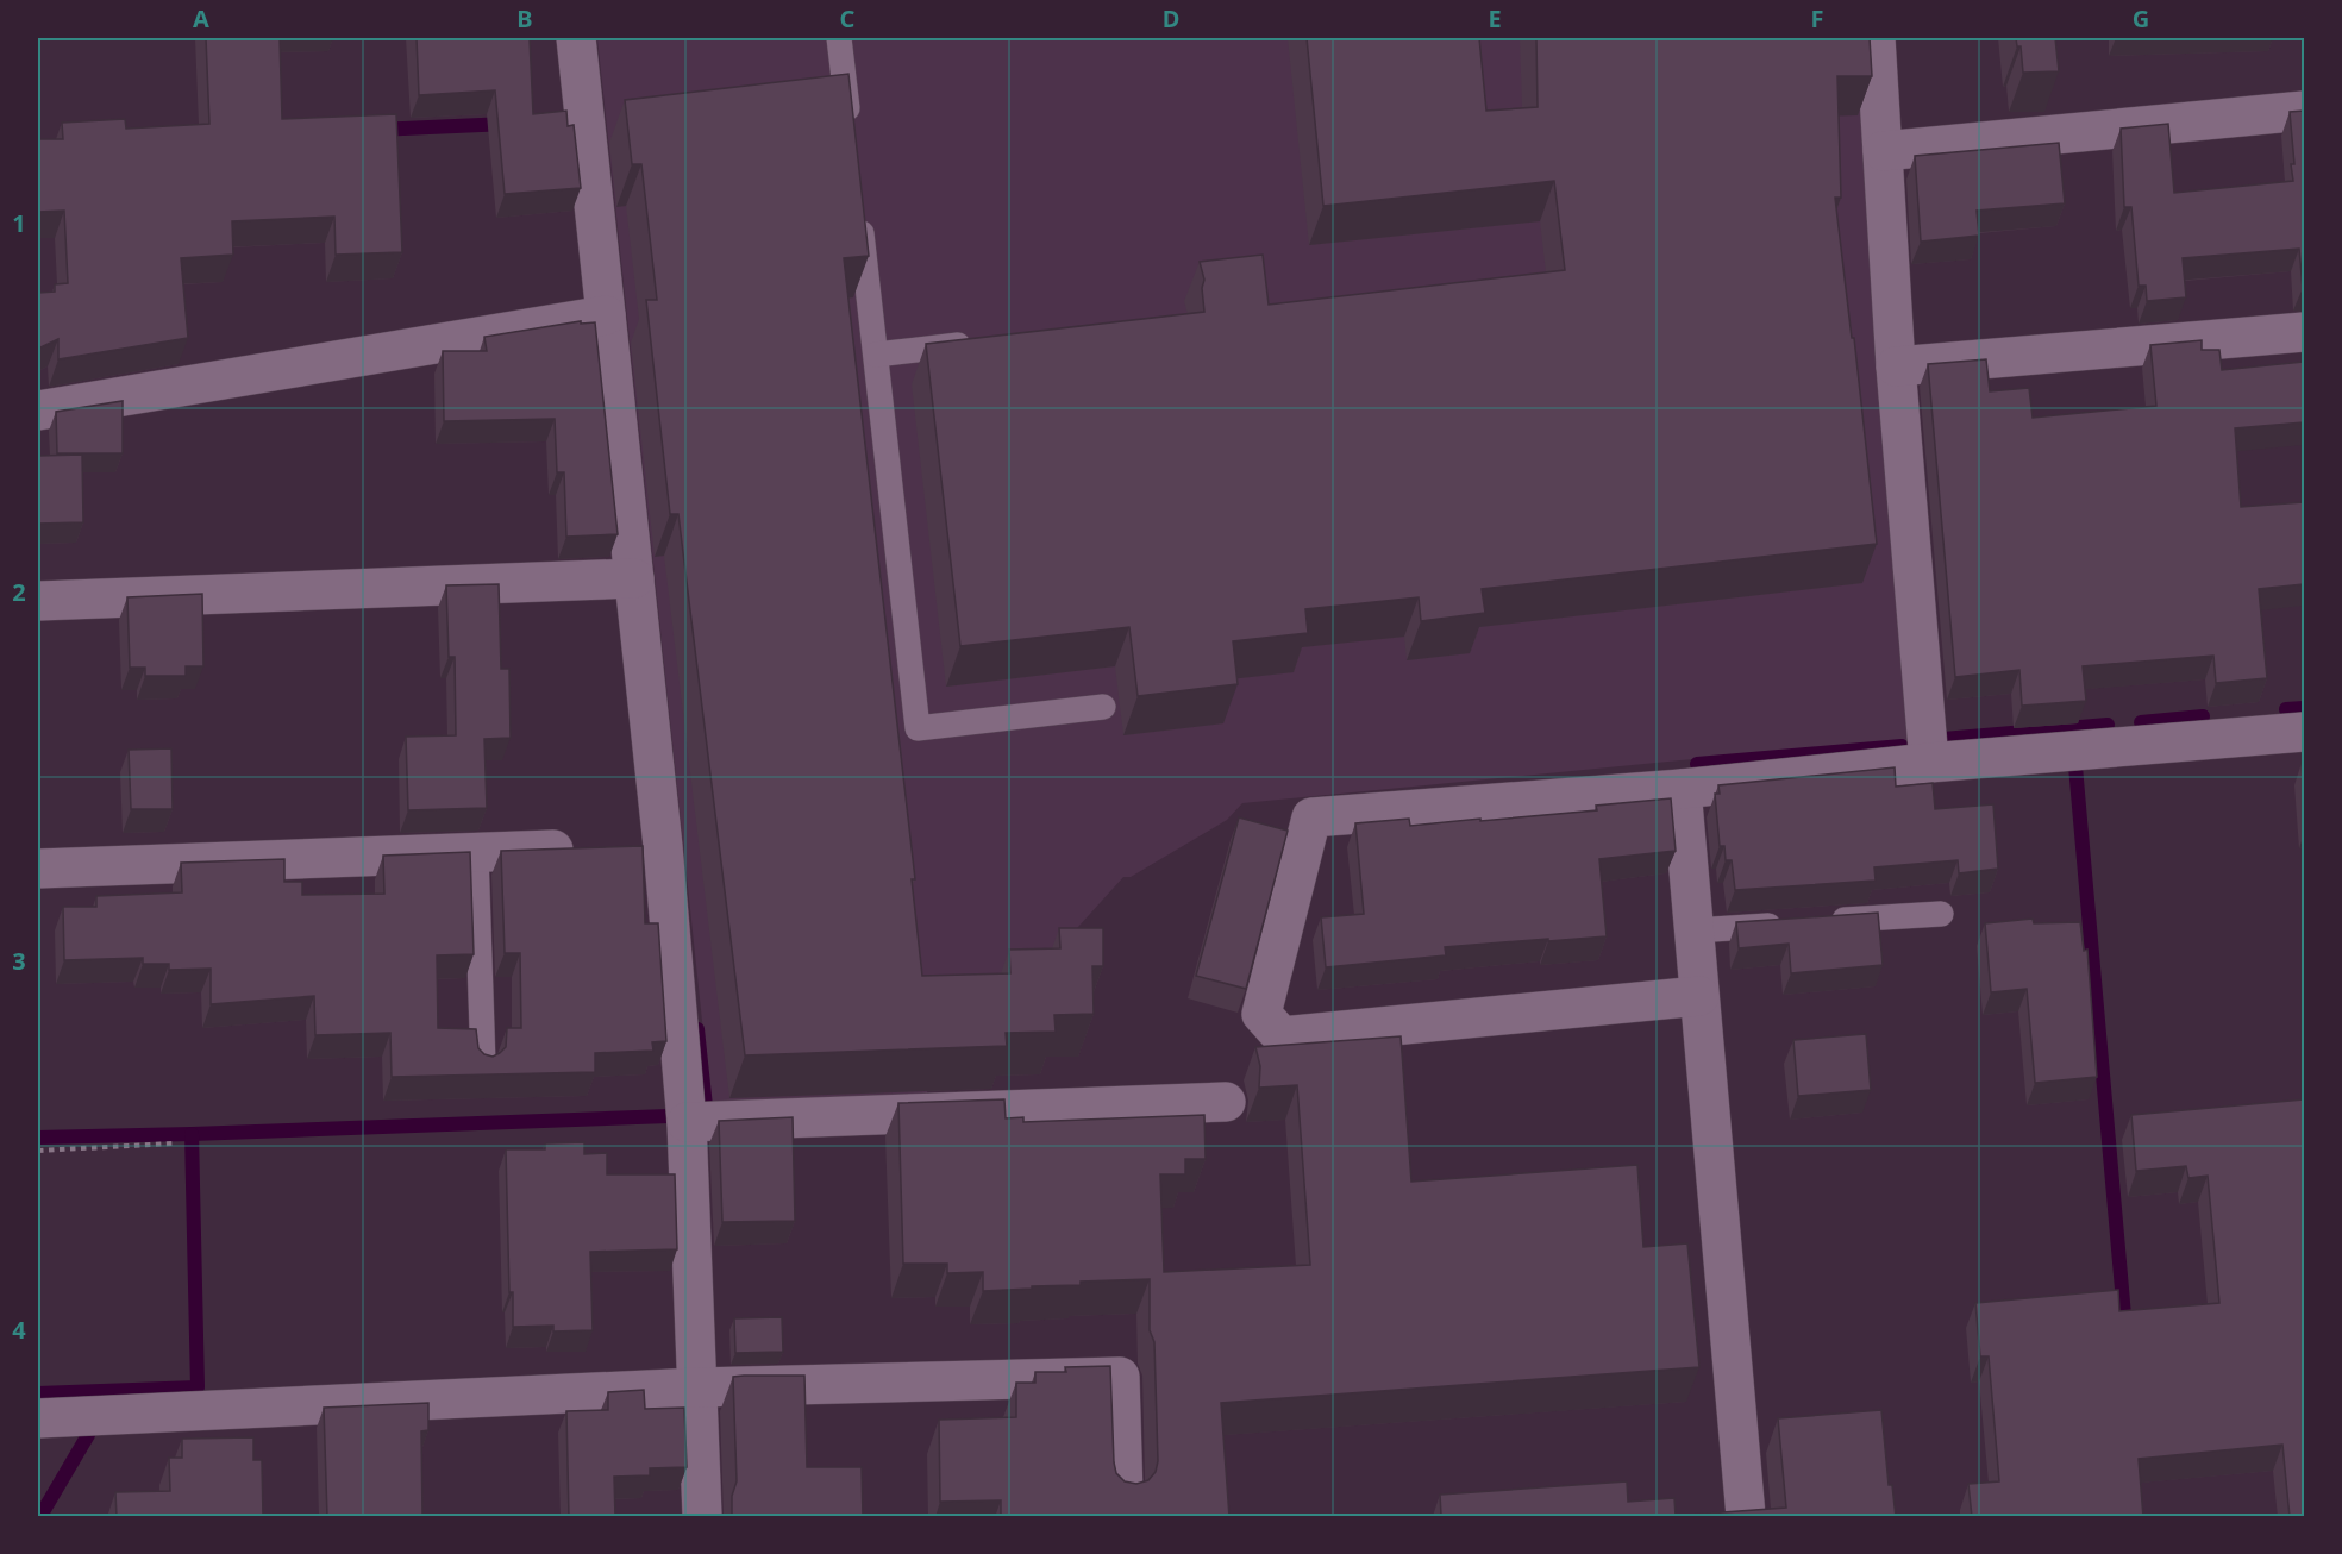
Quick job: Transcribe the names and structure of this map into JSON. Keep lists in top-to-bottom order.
{
  "grid": {
    "columns": [
      "A",
      "B",
      "C",
      "D",
      "E",
      "F",
      "G"
    ],
    "rows": [
      "1",
      "2",
      "3",
      "4"
    ]
  }
}
